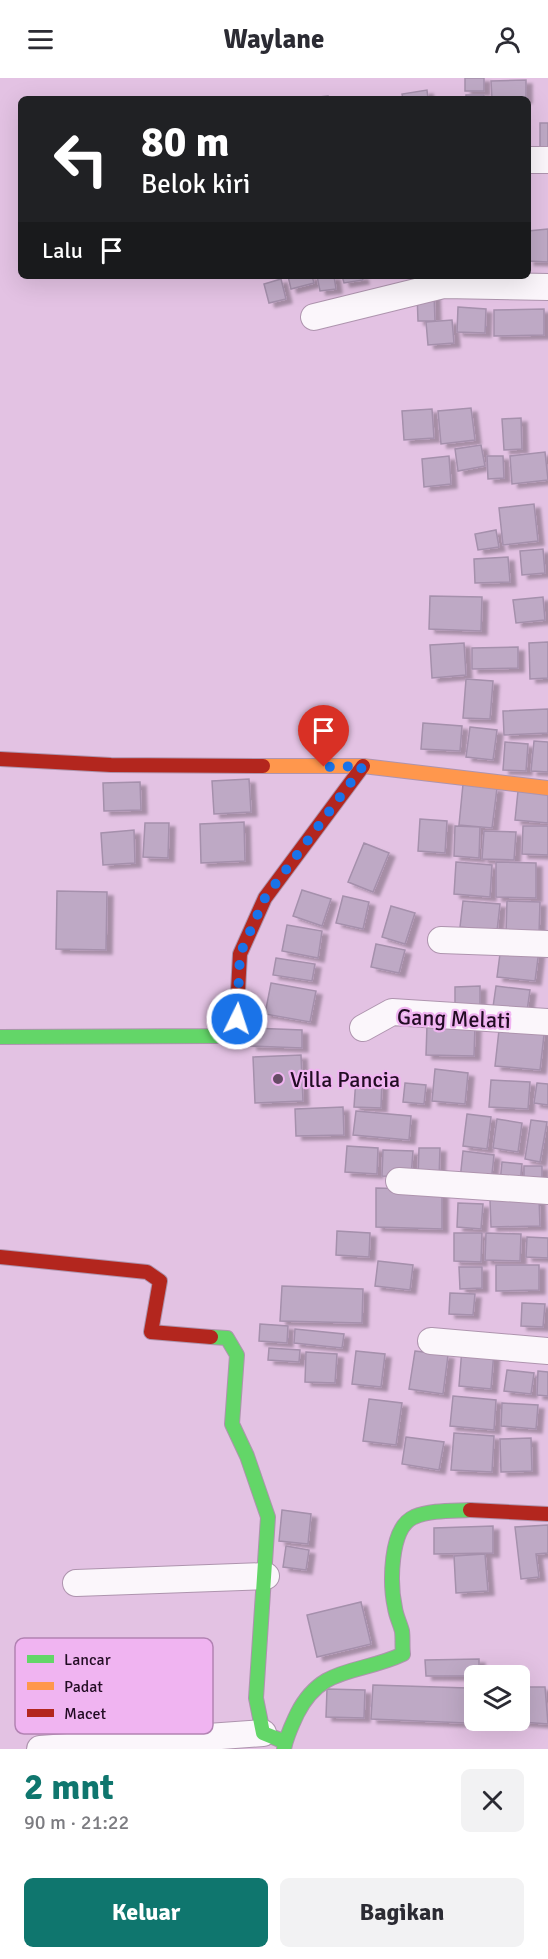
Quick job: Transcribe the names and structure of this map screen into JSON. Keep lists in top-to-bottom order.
{
  "streets": {
    "street": ["Gang Melati"]
  },
  "places": ["Villa Pancia"],
  "legend": ["Lancar", "Padat", "Macet"],
  "page": {
    "header": "Waylane",
    "turn": ["80 m", "Belok kiri"],
    "then": "Lalu",
    "heading": ["2 mnt", "90 m · 21:22"],
    "buttons": ["Keluar", "Bagikan"]
  }
}
